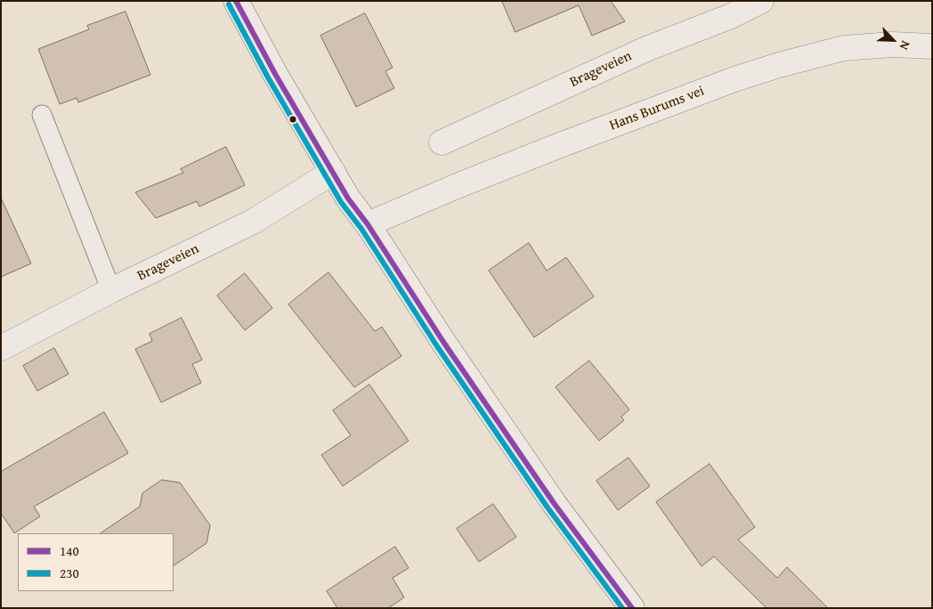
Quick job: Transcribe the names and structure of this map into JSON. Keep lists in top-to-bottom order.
{
  "streets": {
    "street": ["Brageveien", "Hans Burums vei"]
  },
  "lines": ["transit line 140", "transit line 230"],
  "legend": ["140", "230"],
  "north": "bottom right"
}
